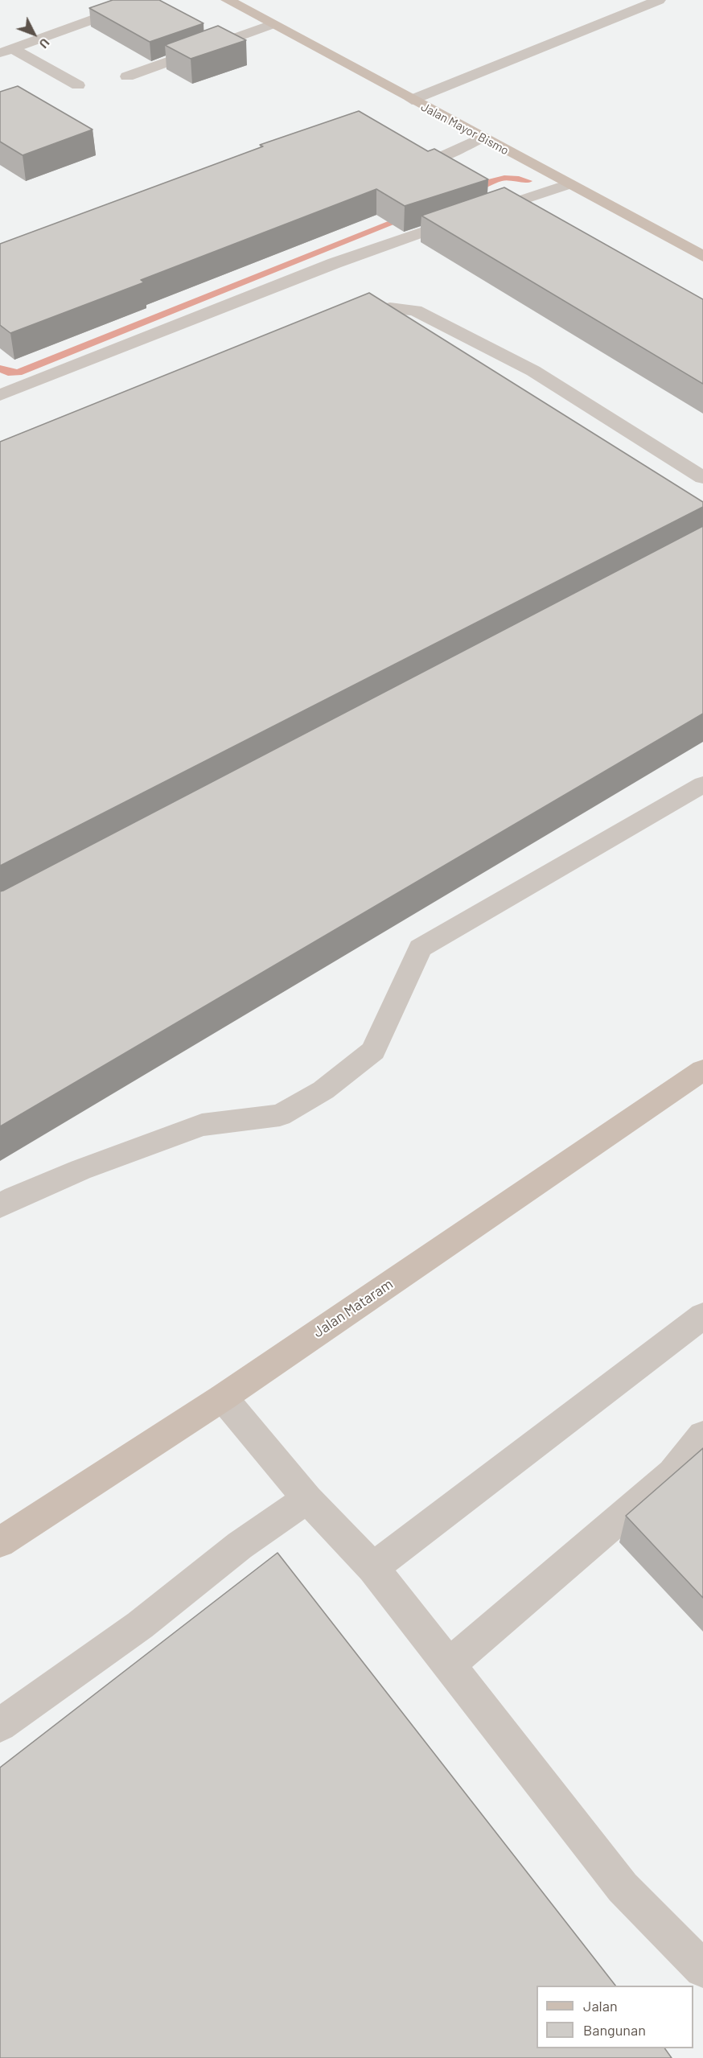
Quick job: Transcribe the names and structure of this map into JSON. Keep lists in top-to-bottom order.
{
  "streets": {
    "main road": ["Jalan Mayor Bismo", "Jalan Mataram"]
  },
  "legend": ["Jalan", "Bangunan"],
  "north": "bottom right"
}
